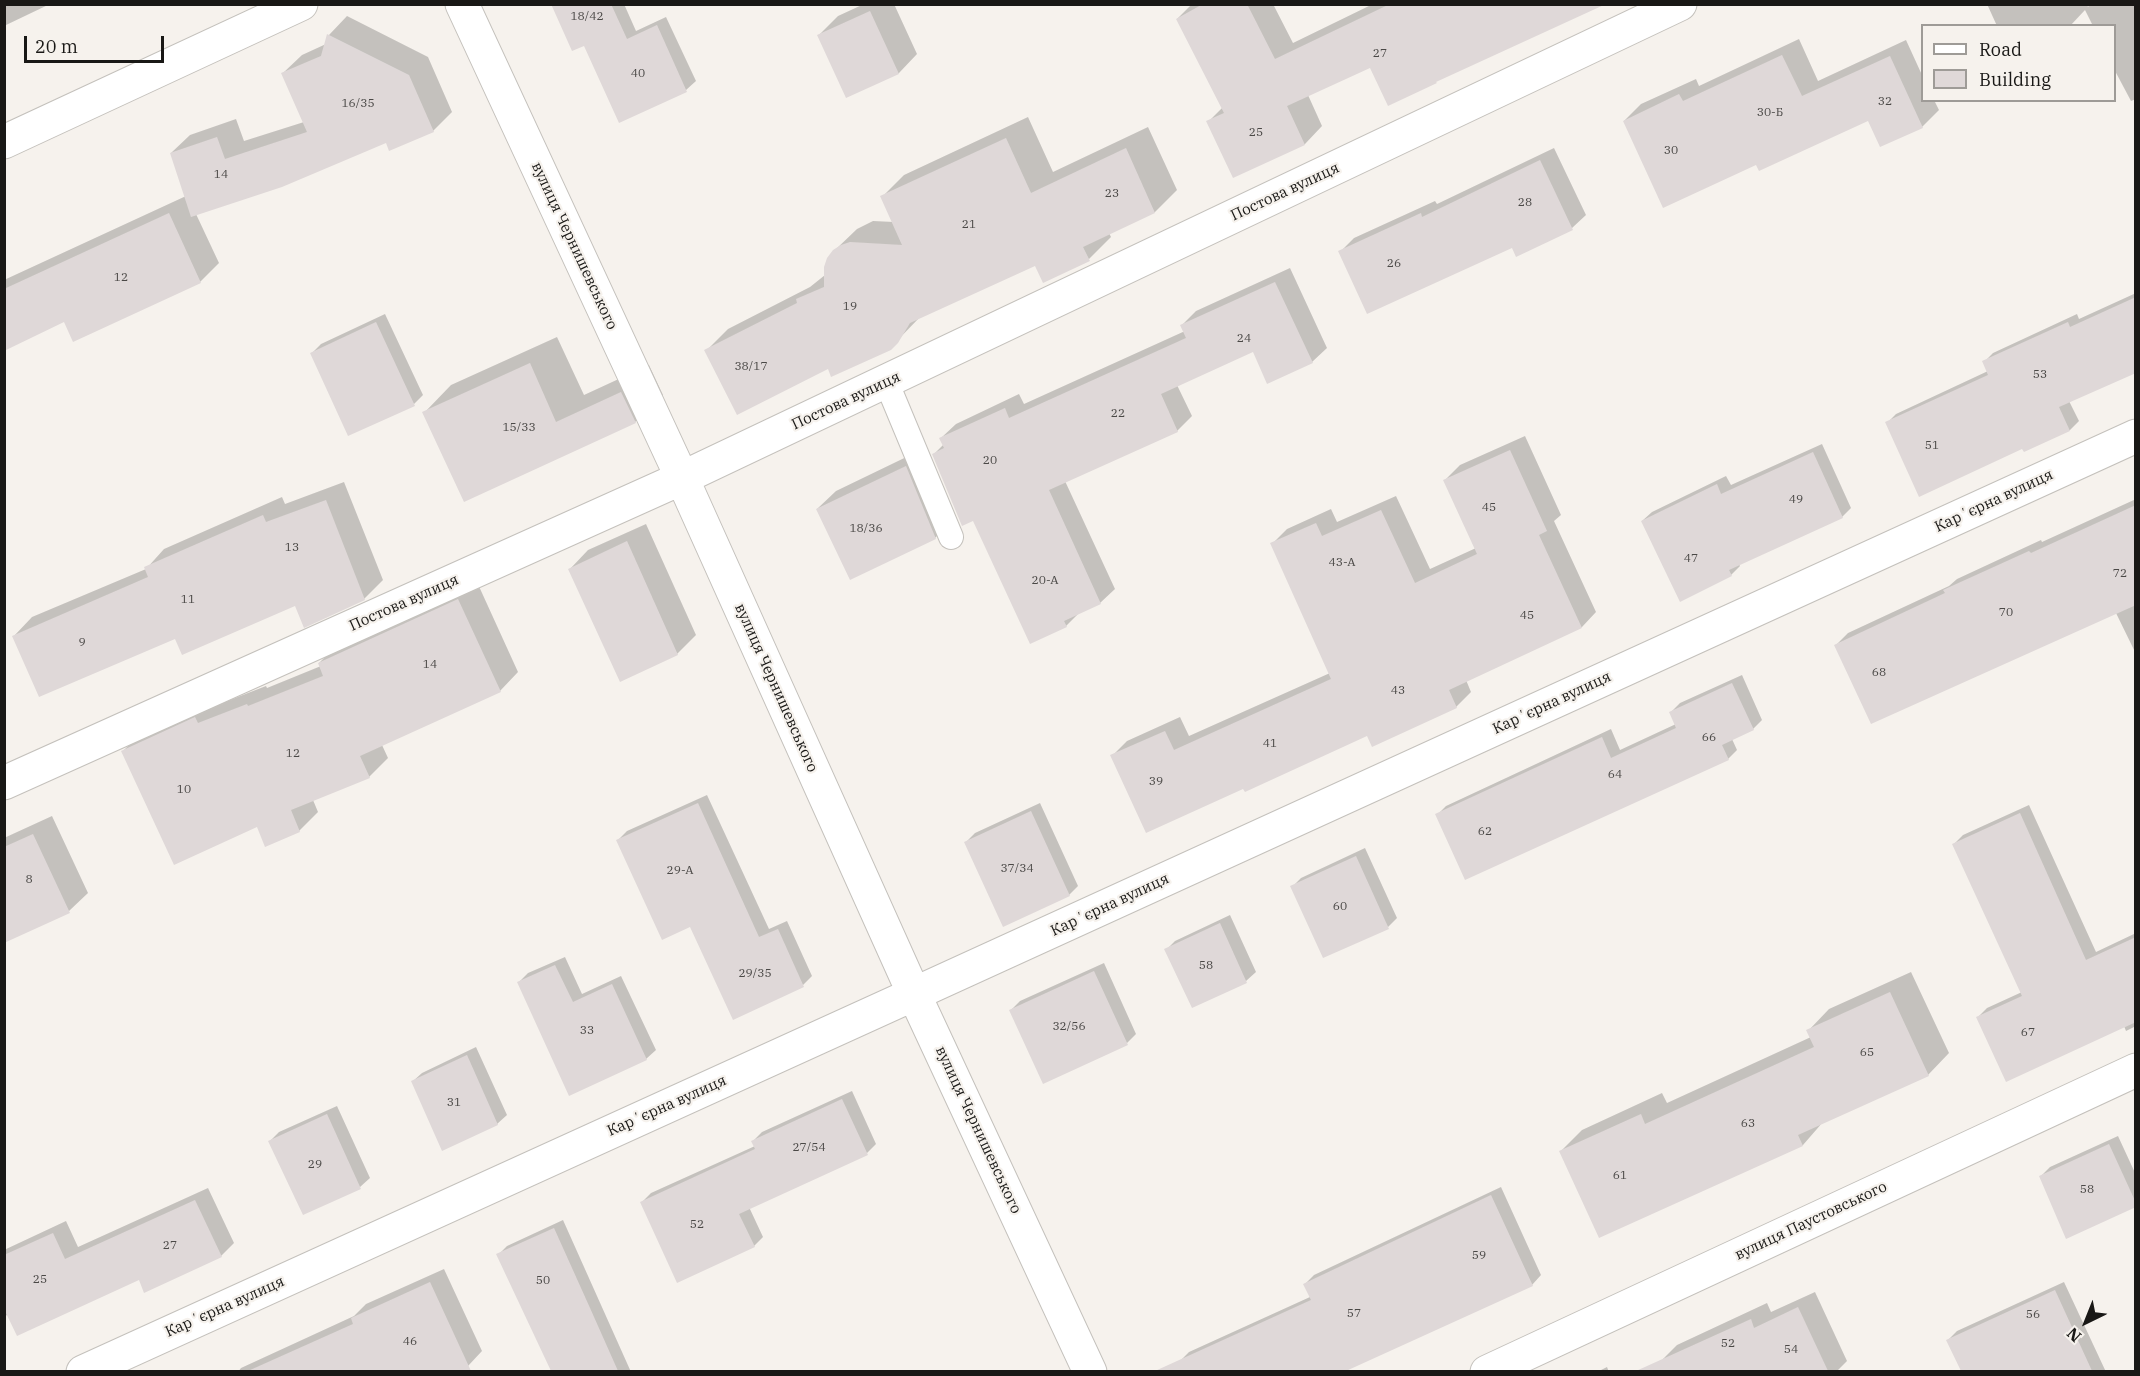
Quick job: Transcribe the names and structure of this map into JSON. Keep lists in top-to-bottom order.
{
  "streets": {
    "street": [
      "Постова вулиця",
      "вулиця Чернишевського",
      "Карʼєрна вулиця",
      "вулиця Паустовського"
    ]
  },
  "crossings": [
    ["Постова вулиця", "вулиця Чернишевського"],
    ["вулиця Чернишевського", "Карʼєрна вулиця"]
  ],
  "house_numbers": [
    "18/42",
    "27",
    "40",
    "32",
    "16/35",
    "30-Б",
    "25",
    "30",
    "14",
    "23",
    "28",
    "21",
    "26",
    "12",
    "19",
    "24",
    "38/17",
    "53",
    "22",
    "15/33",
    "51",
    "20",
    "49",
    "45",
    "18/36",
    "13",
    "47",
    "43-А",
    "72",
    "20-А",
    "11",
    "70",
    "45",
    "9",
    "14",
    "68",
    "43",
    "66",
    "41",
    "12",
    "64",
    "39",
    "10",
    "62",
    "37/34",
    "29-А",
    "8",
    "60",
    "58",
    "29/35",
    "32/56",
    "33",
    "67",
    "65",
    "31",
    "63",
    "27/54",
    "29",
    "61",
    "58",
    "52",
    "27",
    "59",
    "25",
    "50",
    "57",
    "56",
    "46",
    "52",
    "54"
  ],
  "legend": ["Road", "Building"],
  "scale_bar": "20 m",
  "north": "bottom left"
}
